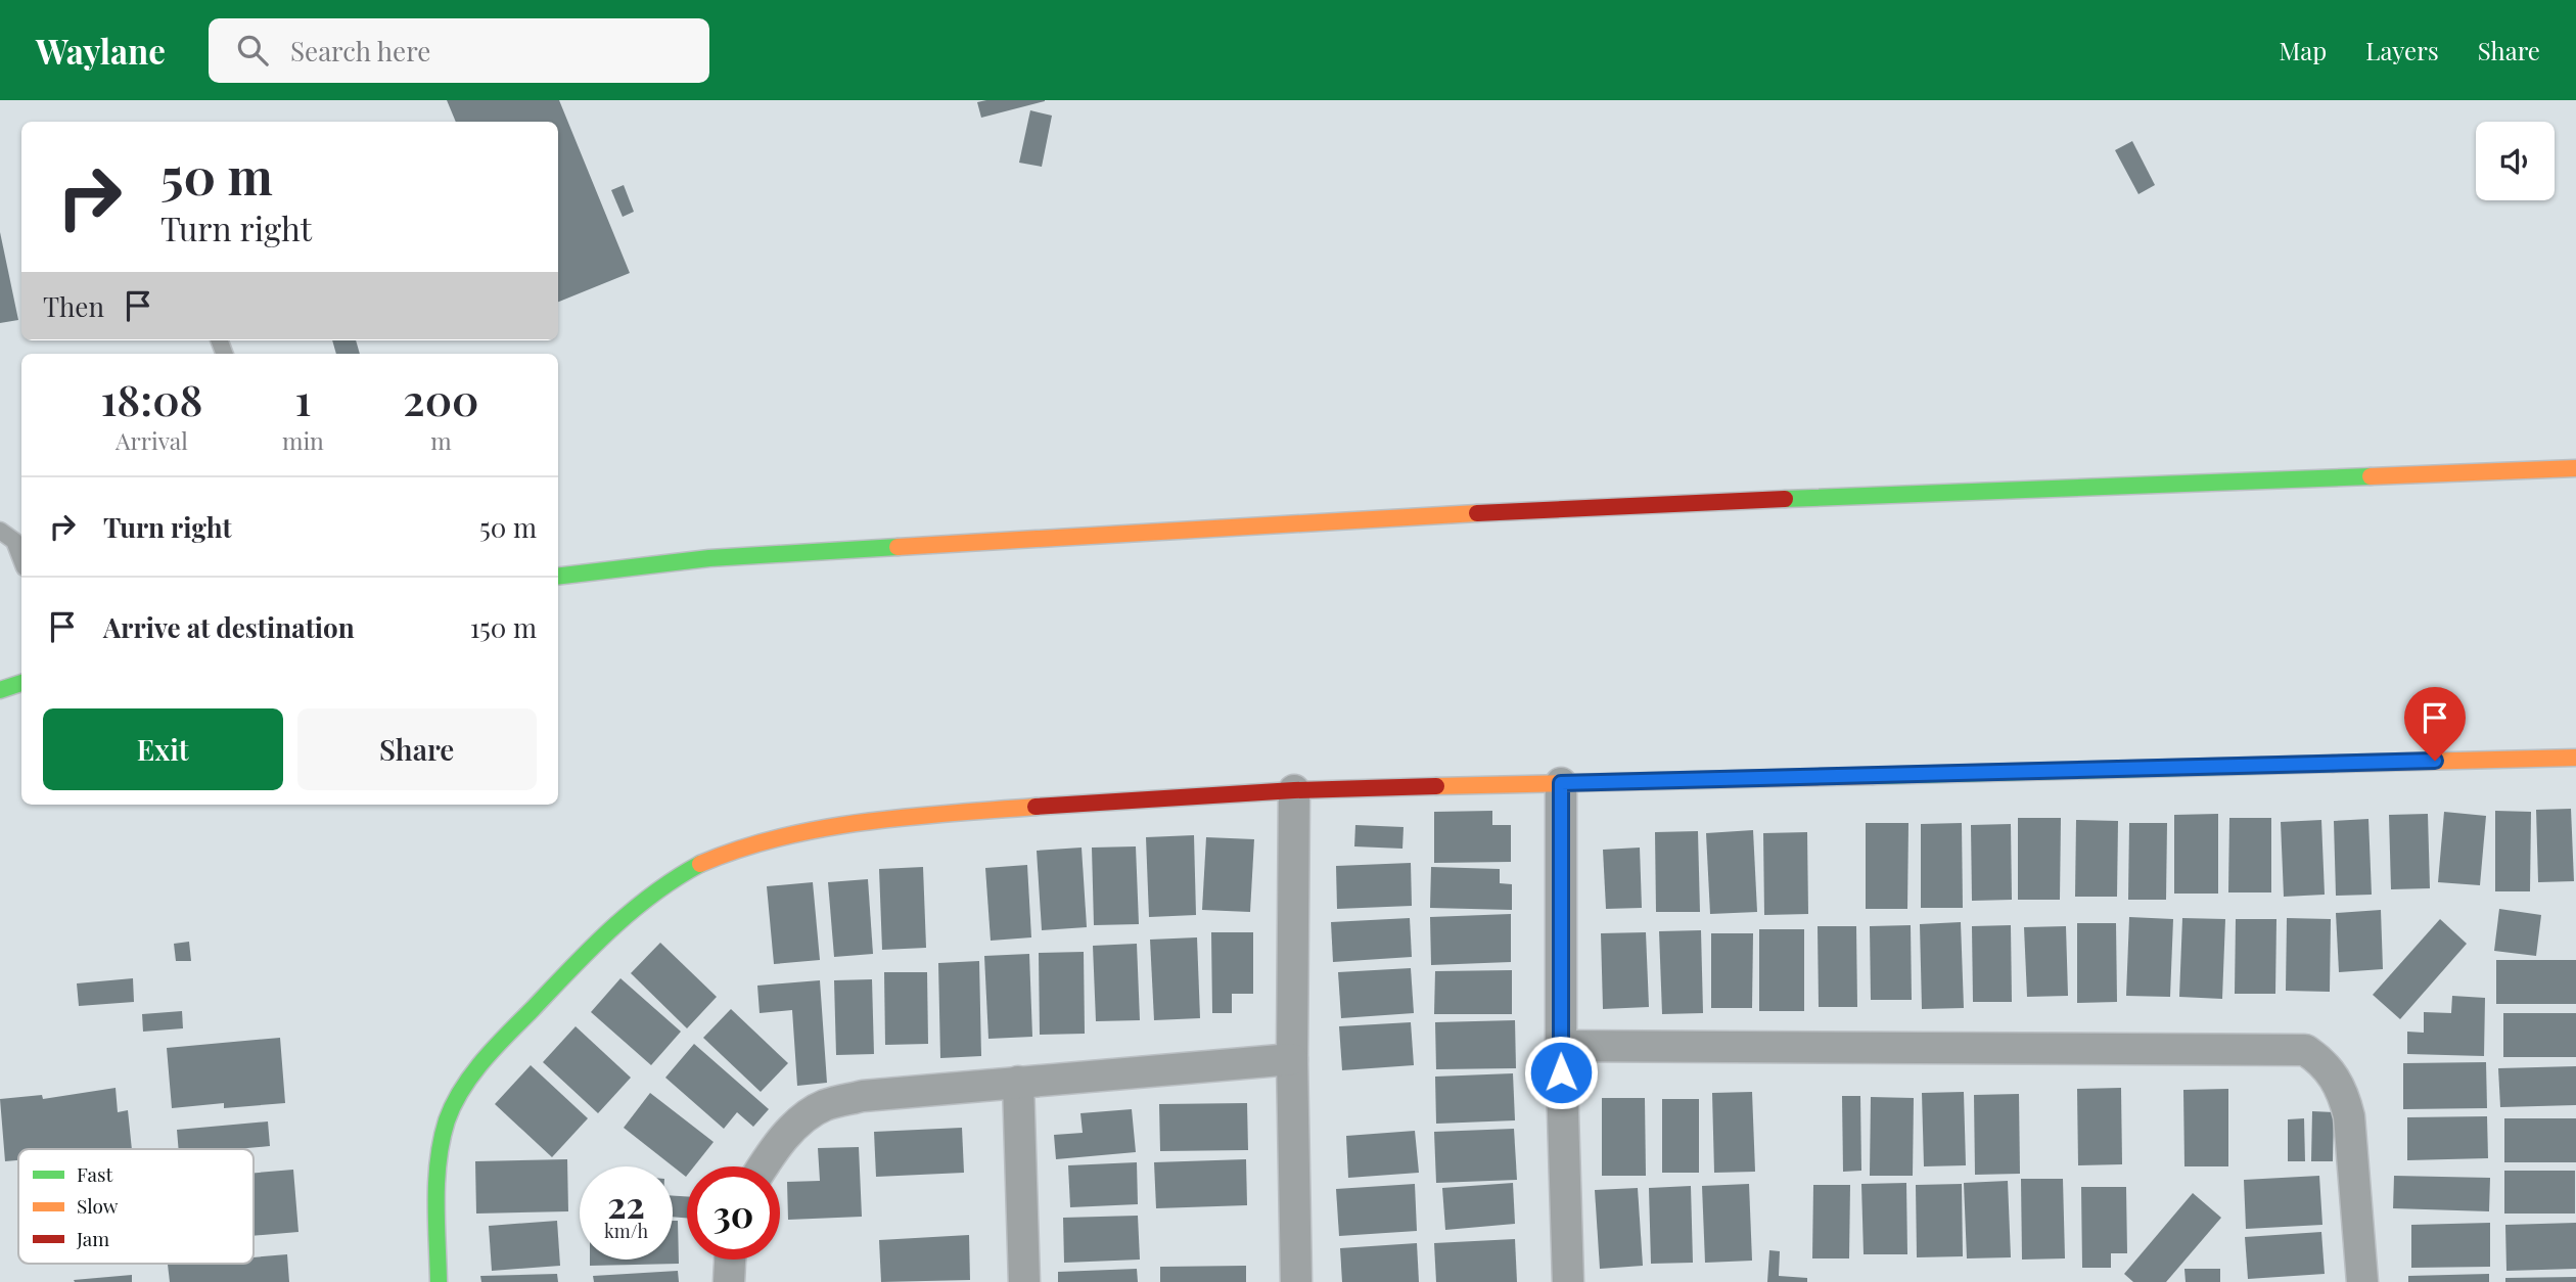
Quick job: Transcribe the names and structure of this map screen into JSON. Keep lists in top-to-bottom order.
{
  "legend": ["Fast", "Slow", "Jam"],
  "page": {
    "header": "Waylane",
    "search": "Search here",
    "nav": ["Map", "Layers", "Share"],
    "turn": ["50 m", "Turn right"],
    "then": "Then",
    "eta": [
      "18:08",
      "Arrival",
      "1",
      "min",
      "200",
      "m"
    ],
    "list": [
      {
        "name": "Turn right",
        "value": "50 m"
      },
      {
        "name": "Arrive at destination",
        "value": "150 m"
      }
    ],
    "buttons": ["Exit", "Share"],
    "speed": "22 km/h",
    "limit": "30"
  }
}
